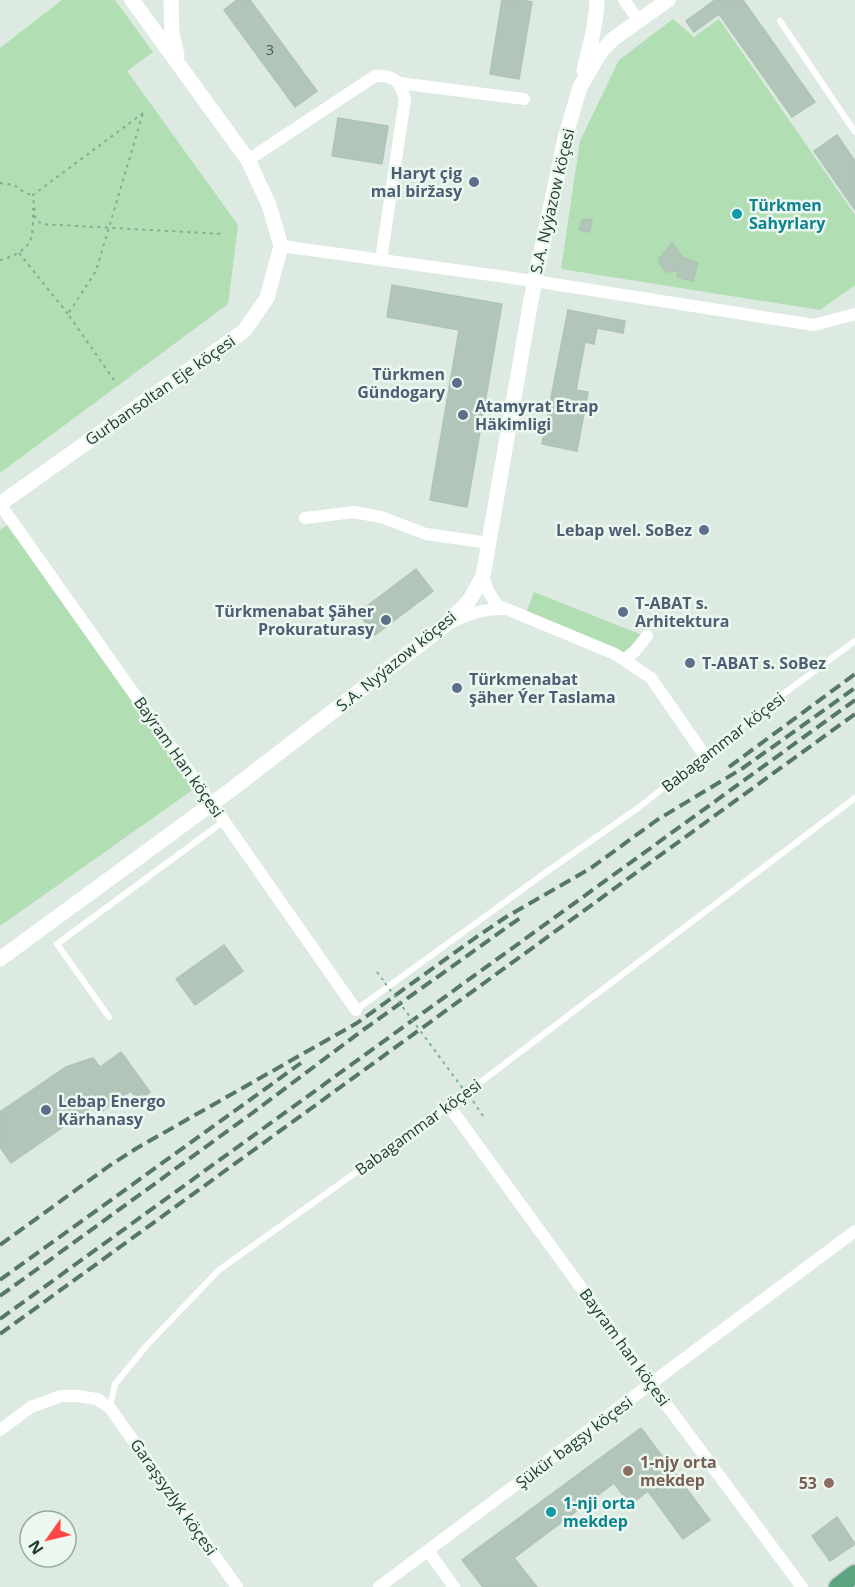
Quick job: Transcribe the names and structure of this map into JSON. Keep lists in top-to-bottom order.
{
  "streets": {
    "street": [
      "S.A. Nyýazow köçesi",
      "Gurbansoltan Eje köçesi",
      "Baýram Han köçesi",
      "Bayram han köçesi",
      "Şükür bagşy köçesi",
      "Garaşsyzlyk köçesi"
    ],
    "lane": ["Babagammar köçesi"]
  },
  "crossings": [
    ["S.A. Nyýazow köçesi", "Baýram Han köçesi"],
    ["Gurbansoltan Eje köçesi", "Baýram Han köçesi"],
    ["Babagammar köçesi", "Baýram Han köçesi"],
    ["Babagammar köçesi", "Bayram han köçesi"],
    ["Babagammar köçesi", "Garaşsyzlyk köçesi"],
    ["Bayram han köçesi", "Şükür bagşy köçesi"]
  ],
  "places": [
    "Haryt çig mal biržasy",
    "Türkmen Sahyrlary",
    "Türkmen Gündogary",
    "Atamyrat Etrap Häkimligi",
    "Lebap wel. SoBez",
    "T-ABAT s. Arhitektura",
    "Türkmenabat Şäher Prokuraturasy",
    "T-ABAT s. SoBez",
    "Türkmenabat şäher Ýer Taslama",
    "Lebap Energo Kärhanasy",
    "1-njy orta mekdep",
    "53",
    "1-nji orta mekdep"
  ],
  "house_numbers": ["3"],
  "north": "bottom left"
}
